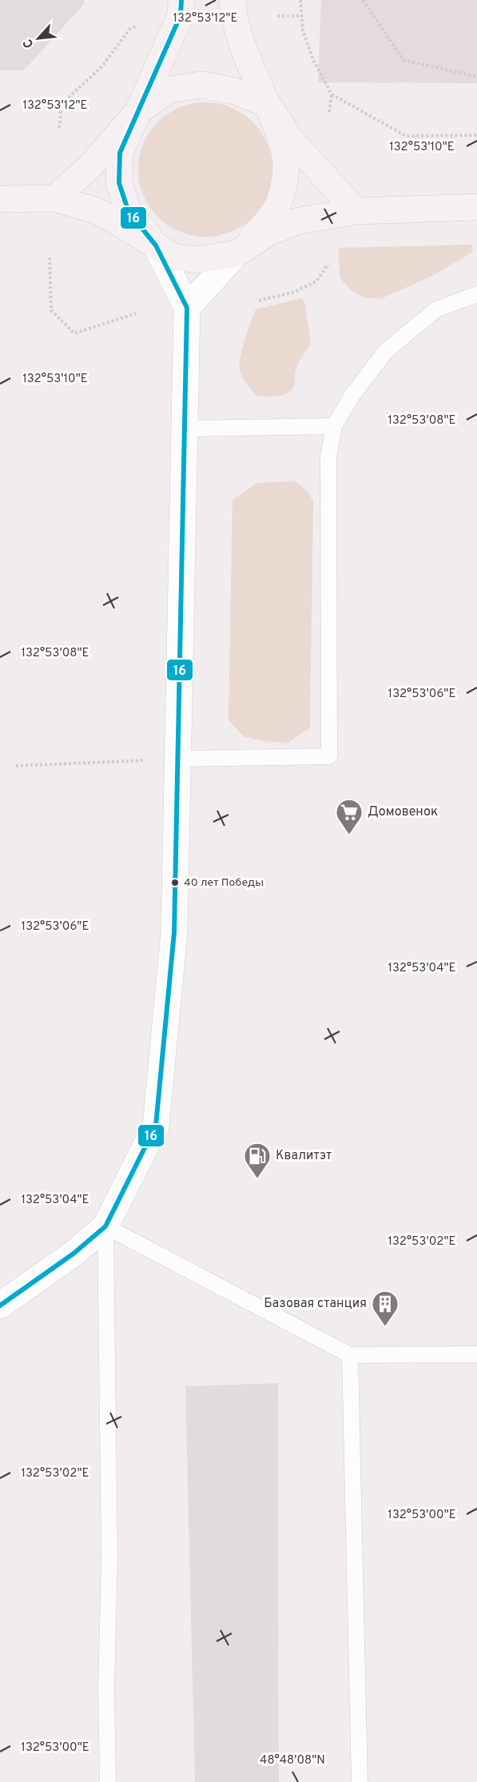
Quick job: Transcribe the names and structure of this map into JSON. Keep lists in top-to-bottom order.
{
  "places": {
    "supermarket": ["Домовенок"],
    "other": ["40 лет Победы"],
    "fuel station": ["Квалитэт"],
    "building": ["Базовая станция"]
  },
  "lines": ["transit line 16"],
  "north": "bottom left",
  "coordinates": [
    "132°53'12\"E",
    "132°53'10\"E",
    "132°53'08\"E",
    "132°53'06\"E",
    "132°53'04\"E",
    "132°53'02\"E",
    "132°53'00\"E",
    "48°48'08\"N"
  ]
}
